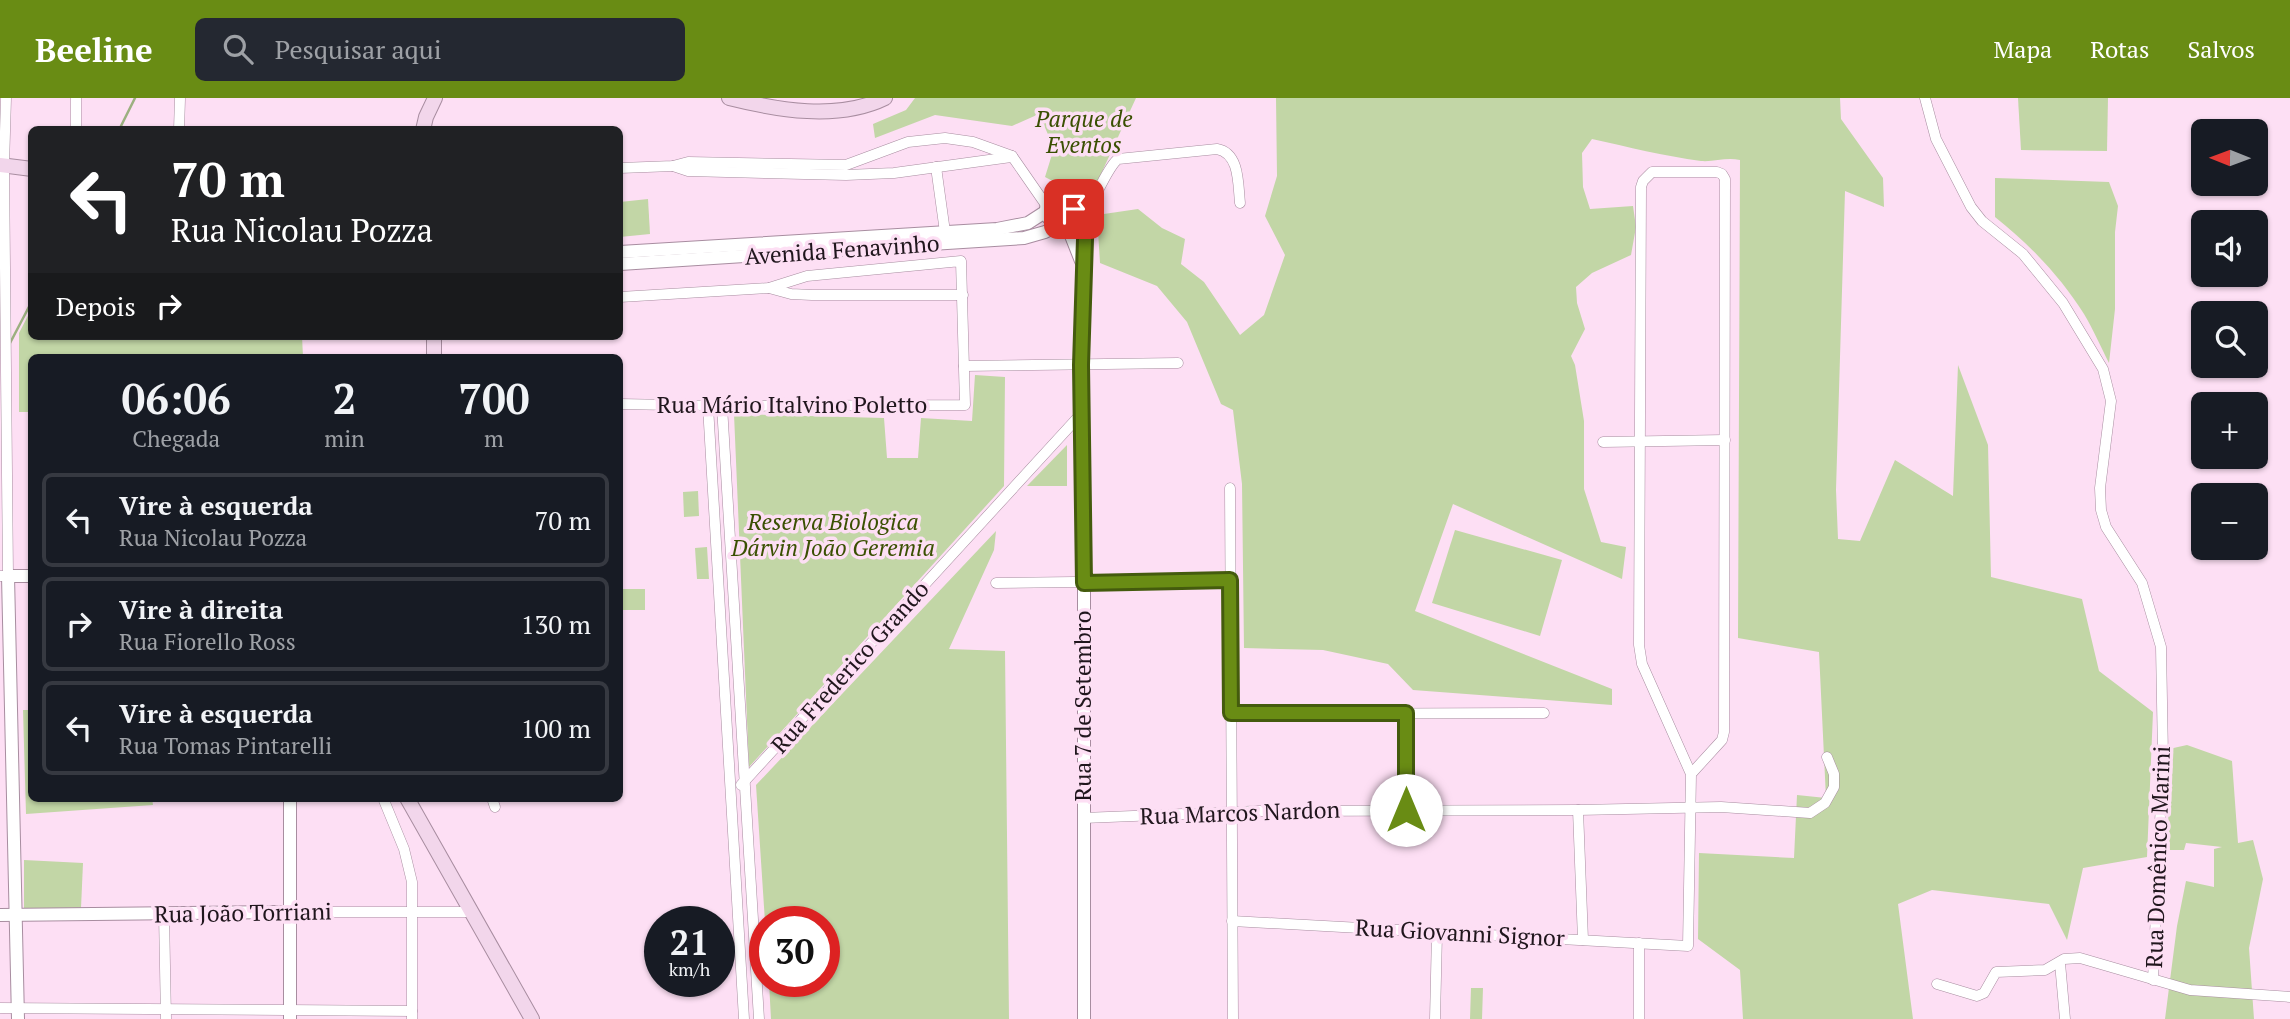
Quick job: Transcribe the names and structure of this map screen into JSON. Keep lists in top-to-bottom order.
{
  "streets": {
    "street": [
      "Avenida Fenavinho",
      "Rua Mário Italvino Poletto",
      "Rua Frederico Grando",
      "Rua 7 de Setembro",
      "Rua Marcos Nardon",
      "Rua Domênico Marini",
      "Rua João Torriani",
      "Rua Giovanni Signor"
    ]
  },
  "crossings": [
    ["Avenida Fenavinho", "Rua 7 de Setembro"],
    ["Rua Frederico Grando", "Rua 7 de Setembro"],
    ["Rua 7 de Setembro", "Rua Marcos Nardon"],
    ["Rua Marcos Nardon", "Rua Giovanni Signor"]
  ],
  "parks": ["Parque de Eventos", "Reserva Biologica Dárvin João Geremia"],
  "north": "left",
  "page": {
    "header": "Beeline",
    "search": "Pesquisar aqui",
    "nav": ["Mapa", "Rotas", "Salvos"],
    "map_buttons": ["+", "−"],
    "turn": ["70 m", "Rua Nicolau Pozza"],
    "then": "Depois",
    "eta": [
      "06:06",
      "Chegada",
      "2",
      "min",
      "700",
      "m"
    ],
    "list": [
      {
        "name": "Vire à esquerda",
        "note": "Rua Nicolau Pozza",
        "value": "70 m"
      },
      {
        "name": "Vire à direita",
        "note": "Rua Fiorello Ross",
        "value": "130 m"
      },
      {
        "name": "Vire à esquerda",
        "note": "Rua Tomas Pintarelli",
        "value": "100 m"
      }
    ],
    "speed": "21 km/h",
    "limit": "30"
  }
}
